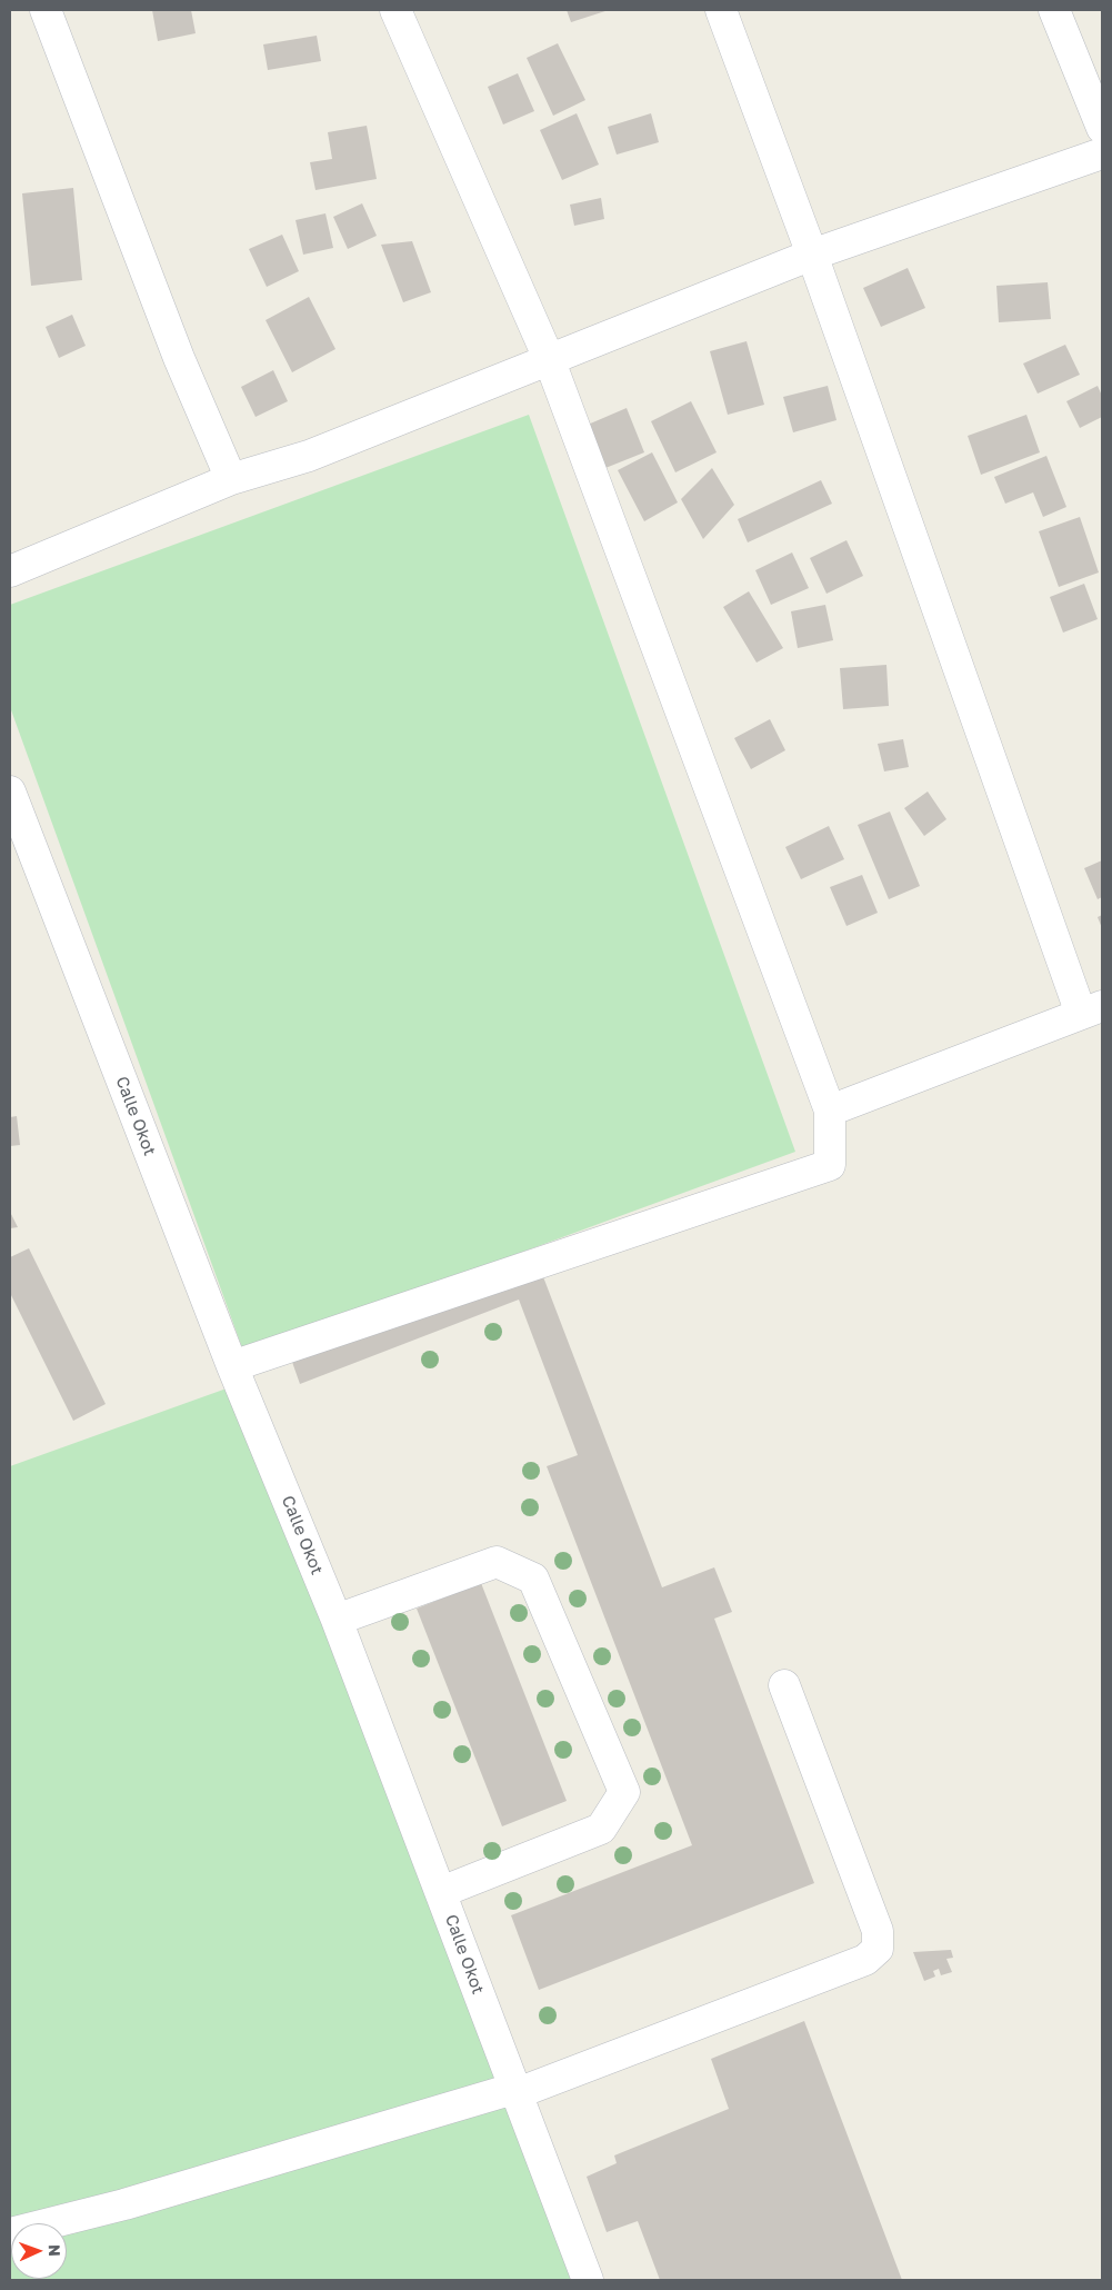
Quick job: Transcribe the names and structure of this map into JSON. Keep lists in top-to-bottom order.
{
  "streets": {
    "street": ["Calle Okot"]
  },
  "north": "right"
}
